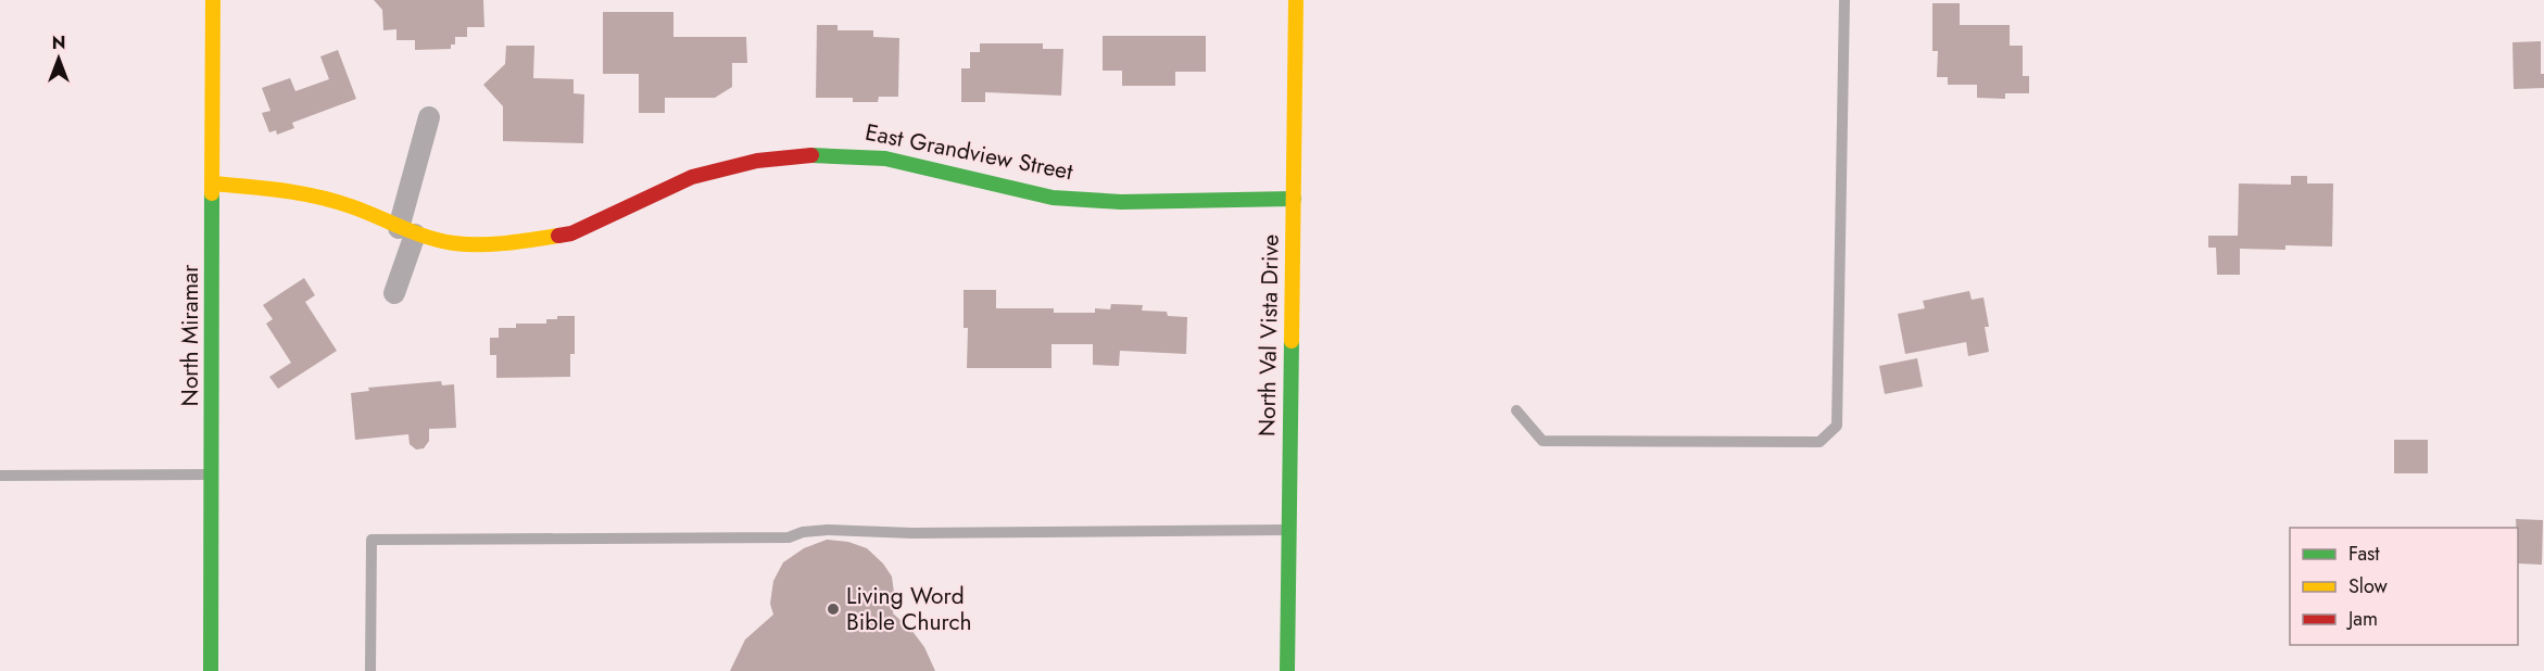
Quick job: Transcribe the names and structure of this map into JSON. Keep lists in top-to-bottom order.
{
  "streets": {
    "street": ["East Grandview Street", "North Miramar", "North Val Vista Drive"]
  },
  "crossings": [
    ["East Grandview Street", "North Miramar"],
    ["East Grandview Street", "North Val Vista Drive"]
  ],
  "places": ["Living Word Bible Church"],
  "legend": ["Fast", "Slow", "Jam"],
  "north": "top"
}
